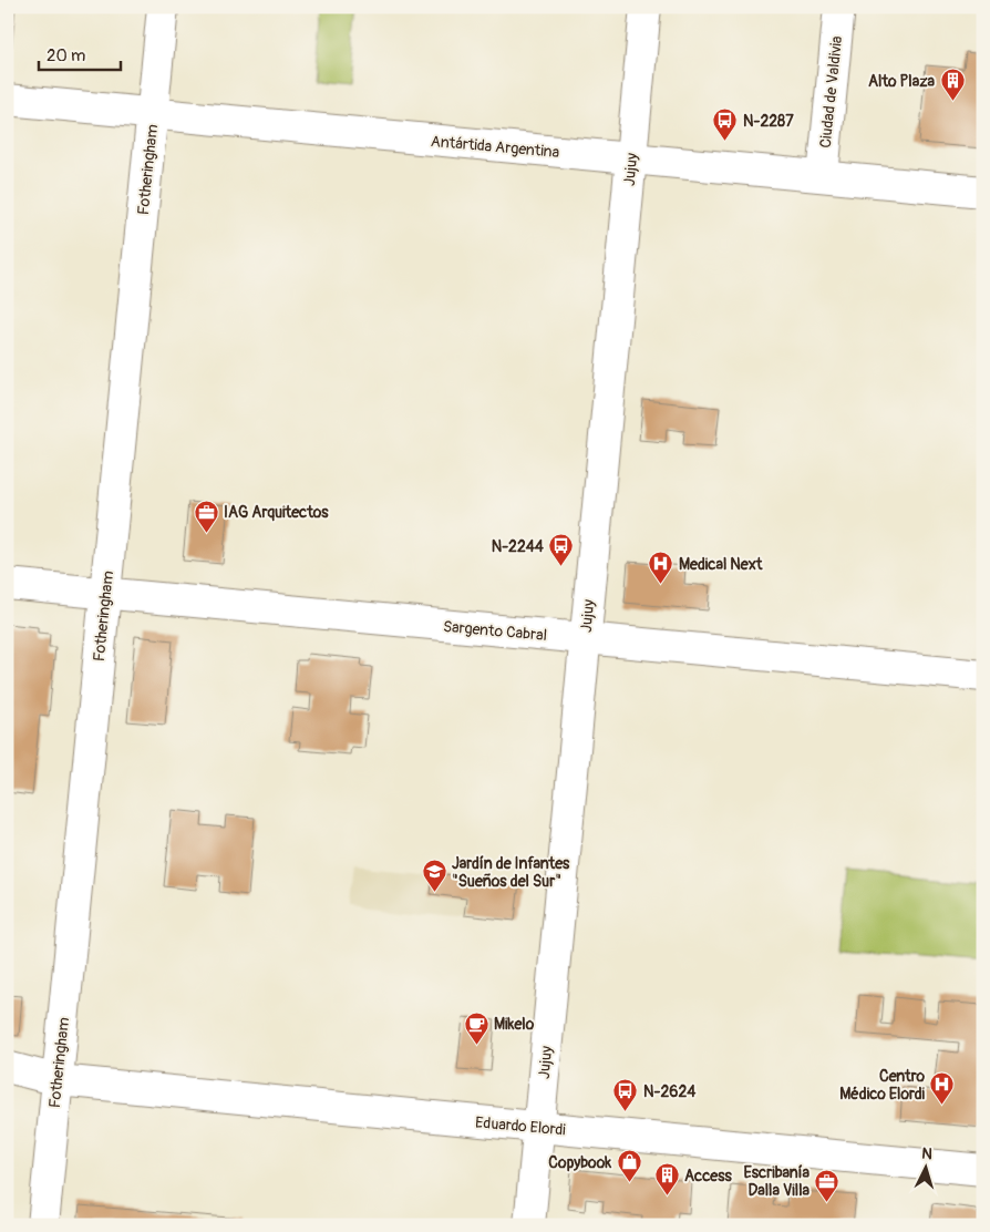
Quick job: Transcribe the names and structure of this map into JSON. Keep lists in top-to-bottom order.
{
  "streets": {
    "street": [
      "Ciudad de Valdivia",
      "Antártida Argentina",
      "Fotheringham",
      "Jujuy",
      "Sargento Cabral",
      "Eduardo Elordi"
    ]
  },
  "crossings": [
    ["Ciudad de Valdivia", "Antártida Argentina"],
    ["Antártida Argentina", "Fotheringham"],
    ["Antártida Argentina", "Jujuy"],
    ["Fotheringham", "Sargento Cabral"],
    ["Fotheringham", "Eduardo Elordi"],
    ["Jujuy", "Sargento Cabral"],
    ["Jujuy", "Eduardo Elordi"]
  ],
  "places": {
    "building": ["Alto Plaza", "Access"],
    "bus stop": ["N-2287", "N-2244", "N-2624"],
    "office": ["IAG Arquitectos", "Escribanía Dalla Villa"],
    "hospital": ["Medical Next", "Centro Médico Elordi"],
    "school or university": ["Jardín de Infantes \"Sueños del Sur\""],
    "cafe": ["Mikelo"],
    "shop": ["Copybook"]
  },
  "scale_bar": "20 m",
  "north": "top"
}
